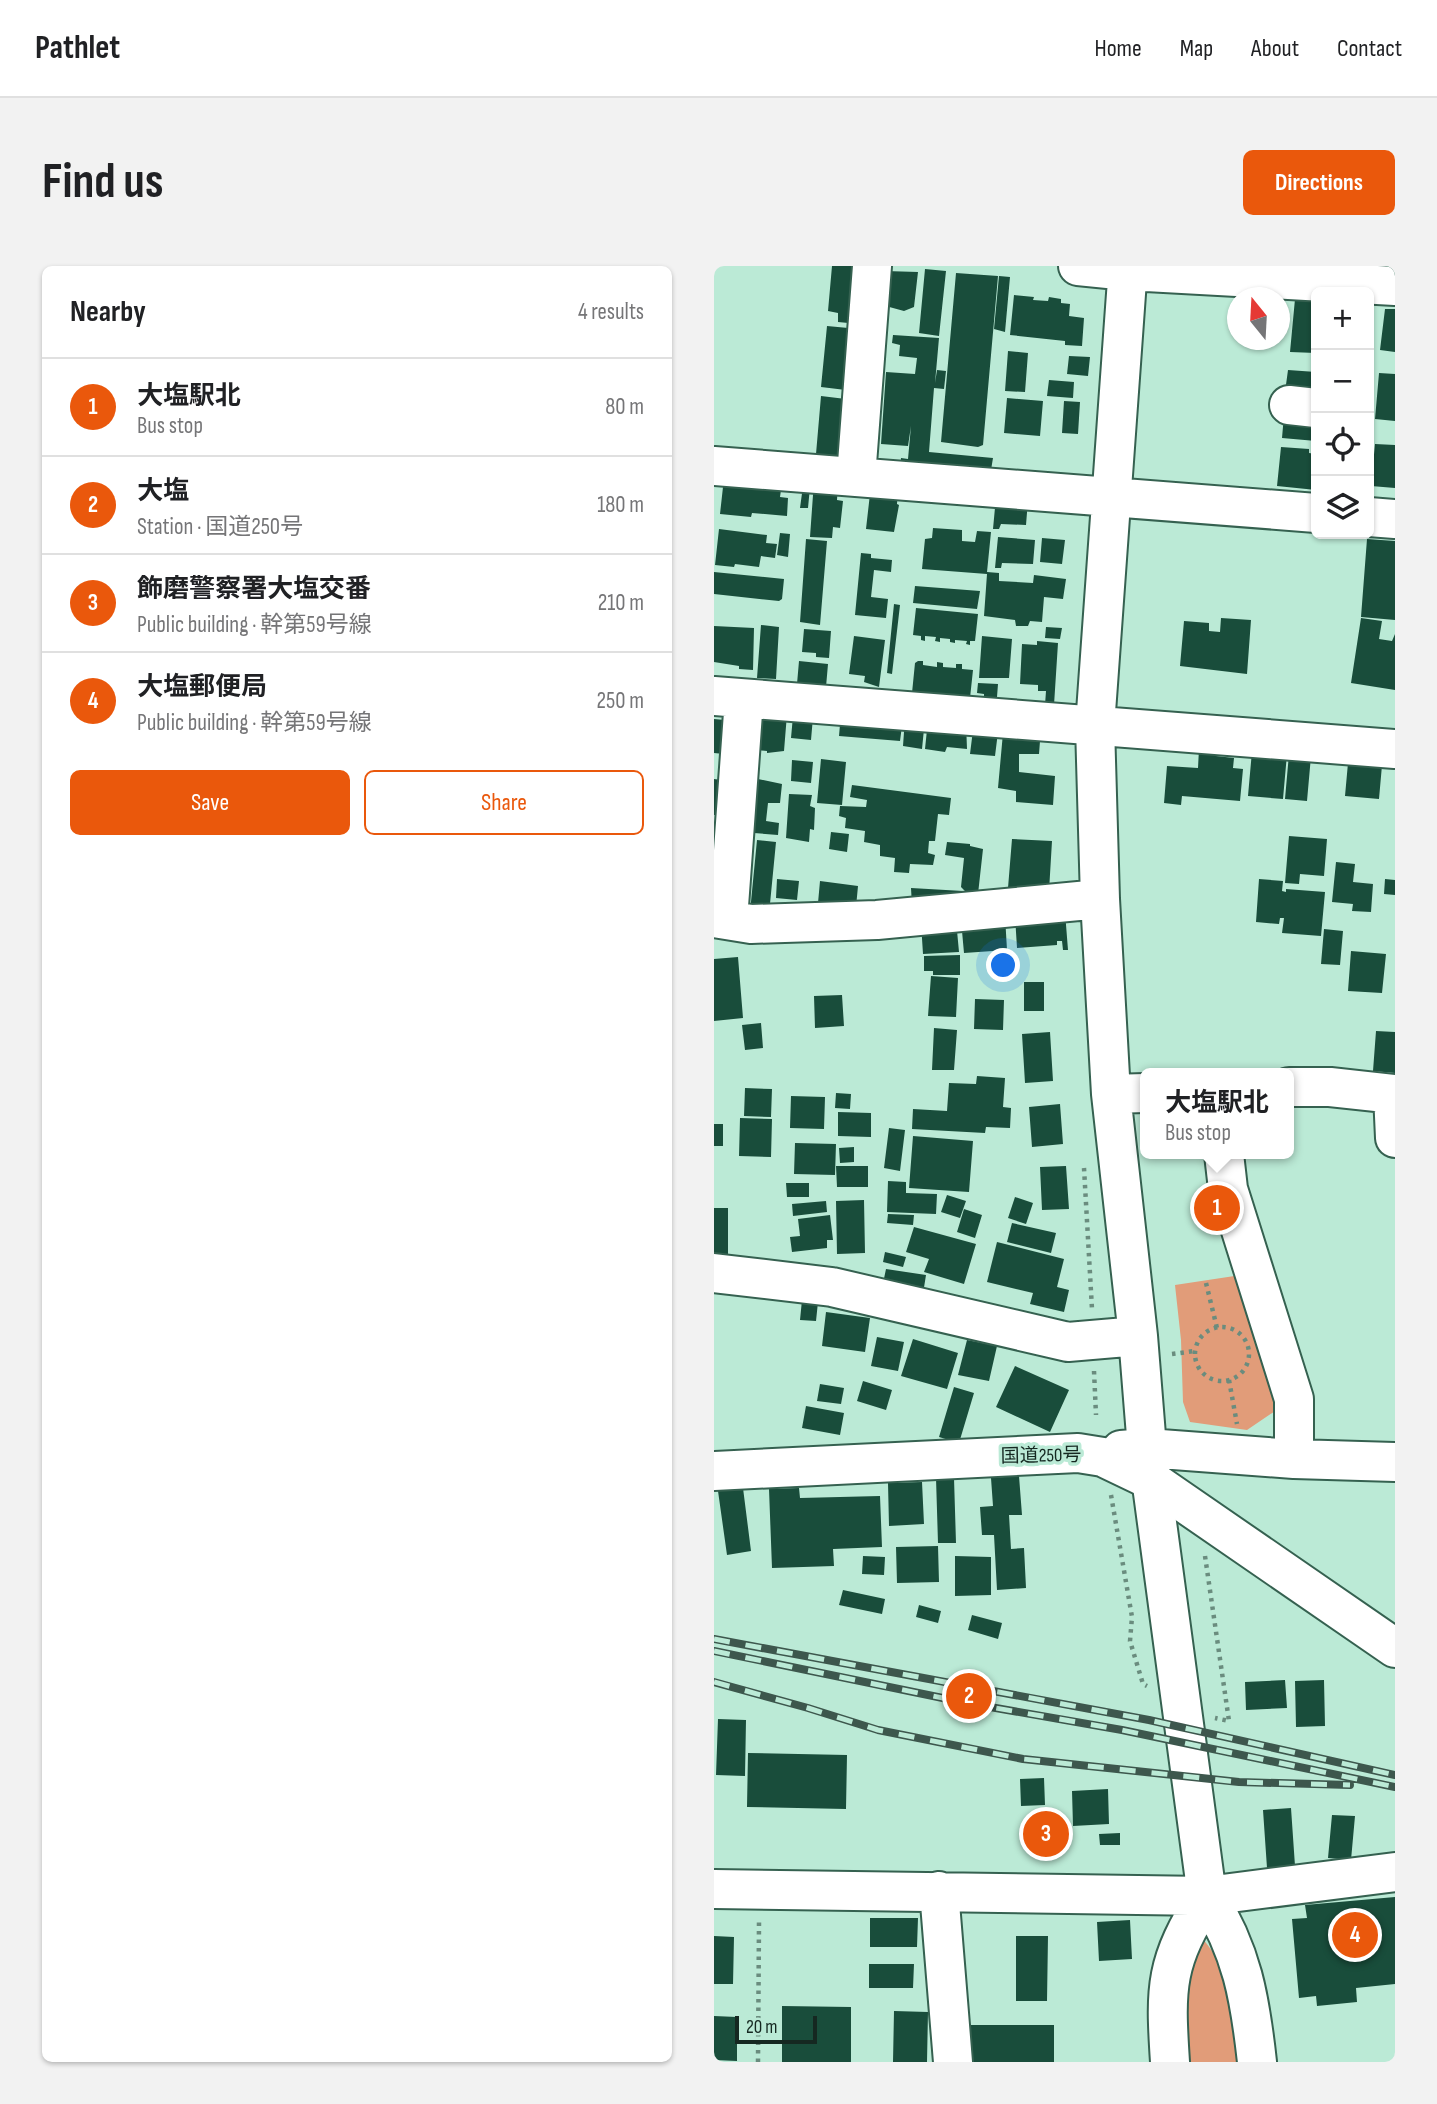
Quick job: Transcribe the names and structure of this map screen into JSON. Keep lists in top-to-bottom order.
{
  "streets": {
    "main road": ["国道250号"]
  },
  "scale_bar": "20 m",
  "north": "top",
  "page": {
    "header": "Pathlet",
    "nav": [
      "Home",
      "Map",
      "About",
      "Contact"
    ],
    "buttons": [
      "Directions",
      ["Save", "Share"]
    ],
    "title": "Find us",
    "heading": ["Nearby", "4 results"],
    "map_buttons": ["+", "−"],
    "list": [
      {
        "mark": "1",
        "name": "大塩駅北",
        "note": "Bus stop",
        "value": "80 m"
      },
      {
        "mark": "2",
        "name": "大塩",
        "note": "Station · 国道250号",
        "value": "180 m"
      },
      {
        "mark": "3",
        "name": "飾磨警察署大塩交番",
        "note": "Public building · 幹第59号線",
        "value": "210 m"
      },
      {
        "mark": "4",
        "name": "大塩郵便局",
        "note": "Public building · 幹第59号線",
        "value": "250 m"
      }
    ],
    "popup": ["大塩駅北", "Bus stop"],
    "pins": [
      "1",
      "2",
      "3",
      "4"
    ],
    "scale": "20 m"
  }
}
